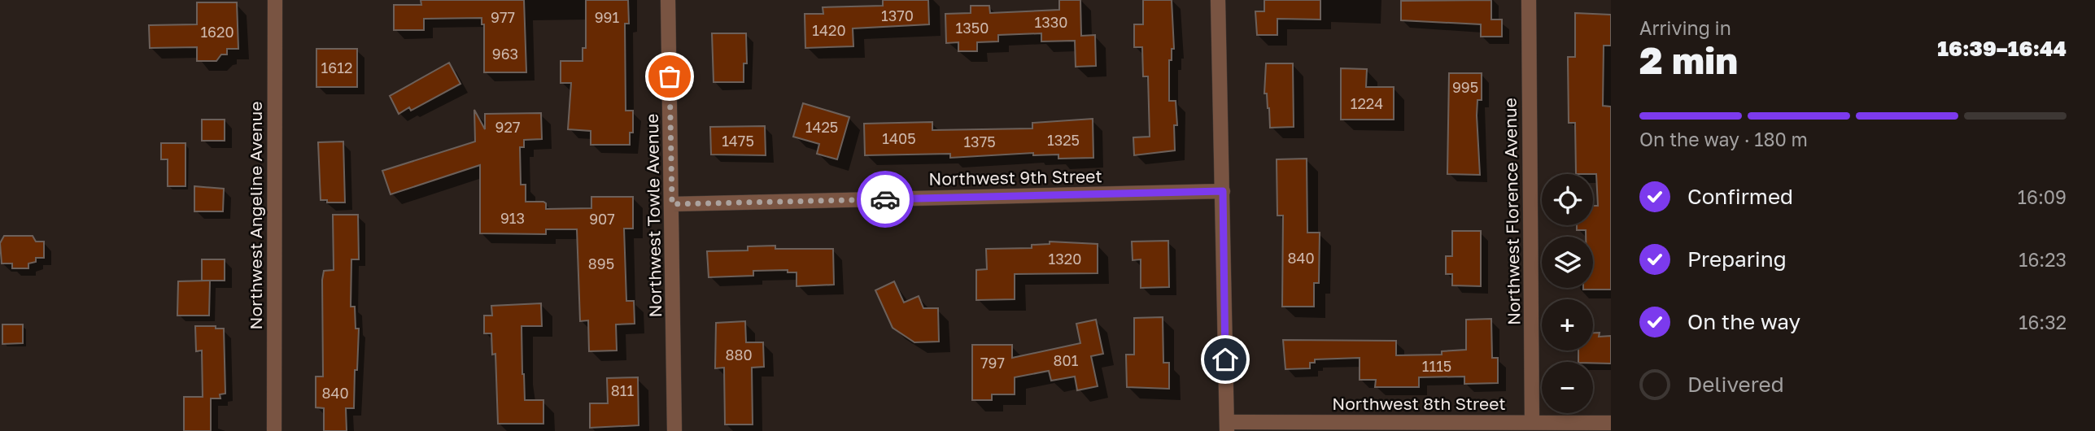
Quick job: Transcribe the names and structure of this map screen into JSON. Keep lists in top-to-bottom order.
{
  "streets": {
    "street": [
      "Northwest 9th Street",
      "Northwest Florence Avenue",
      "Northwest Angeline Avenue",
      "Northwest Towle Avenue",
      "Northwest 8th Street"
    ]
  },
  "crossings": [
    ["Northwest 9th Street", "Northwest Towle Avenue"],
    ["Northwest Florence Avenue", "Northwest 8th Street"]
  ],
  "house_numbers": [
    "1370",
    "977",
    "991",
    "1330",
    "1350",
    "1420",
    "1620",
    "963",
    "1612",
    "995",
    "1224",
    "927",
    "1425",
    "1405",
    "1325",
    "1475",
    "1375",
    "913",
    "907",
    "840",
    "1320",
    "895",
    "880",
    "801",
    "797",
    "1115",
    "811",
    "840"
  ],
  "page": {
    "heading": ["2 min", "Arriving in", "16:39–16:44"],
    "bar": "On the way · 180 m",
    "list": [
      ["Confirmed", "16:09"],
      ["Preparing", "16:23"],
      ["On the way", "16:32"],
      "Delivered"
    ],
    "map_buttons": ["+", "−"]
  }
}
